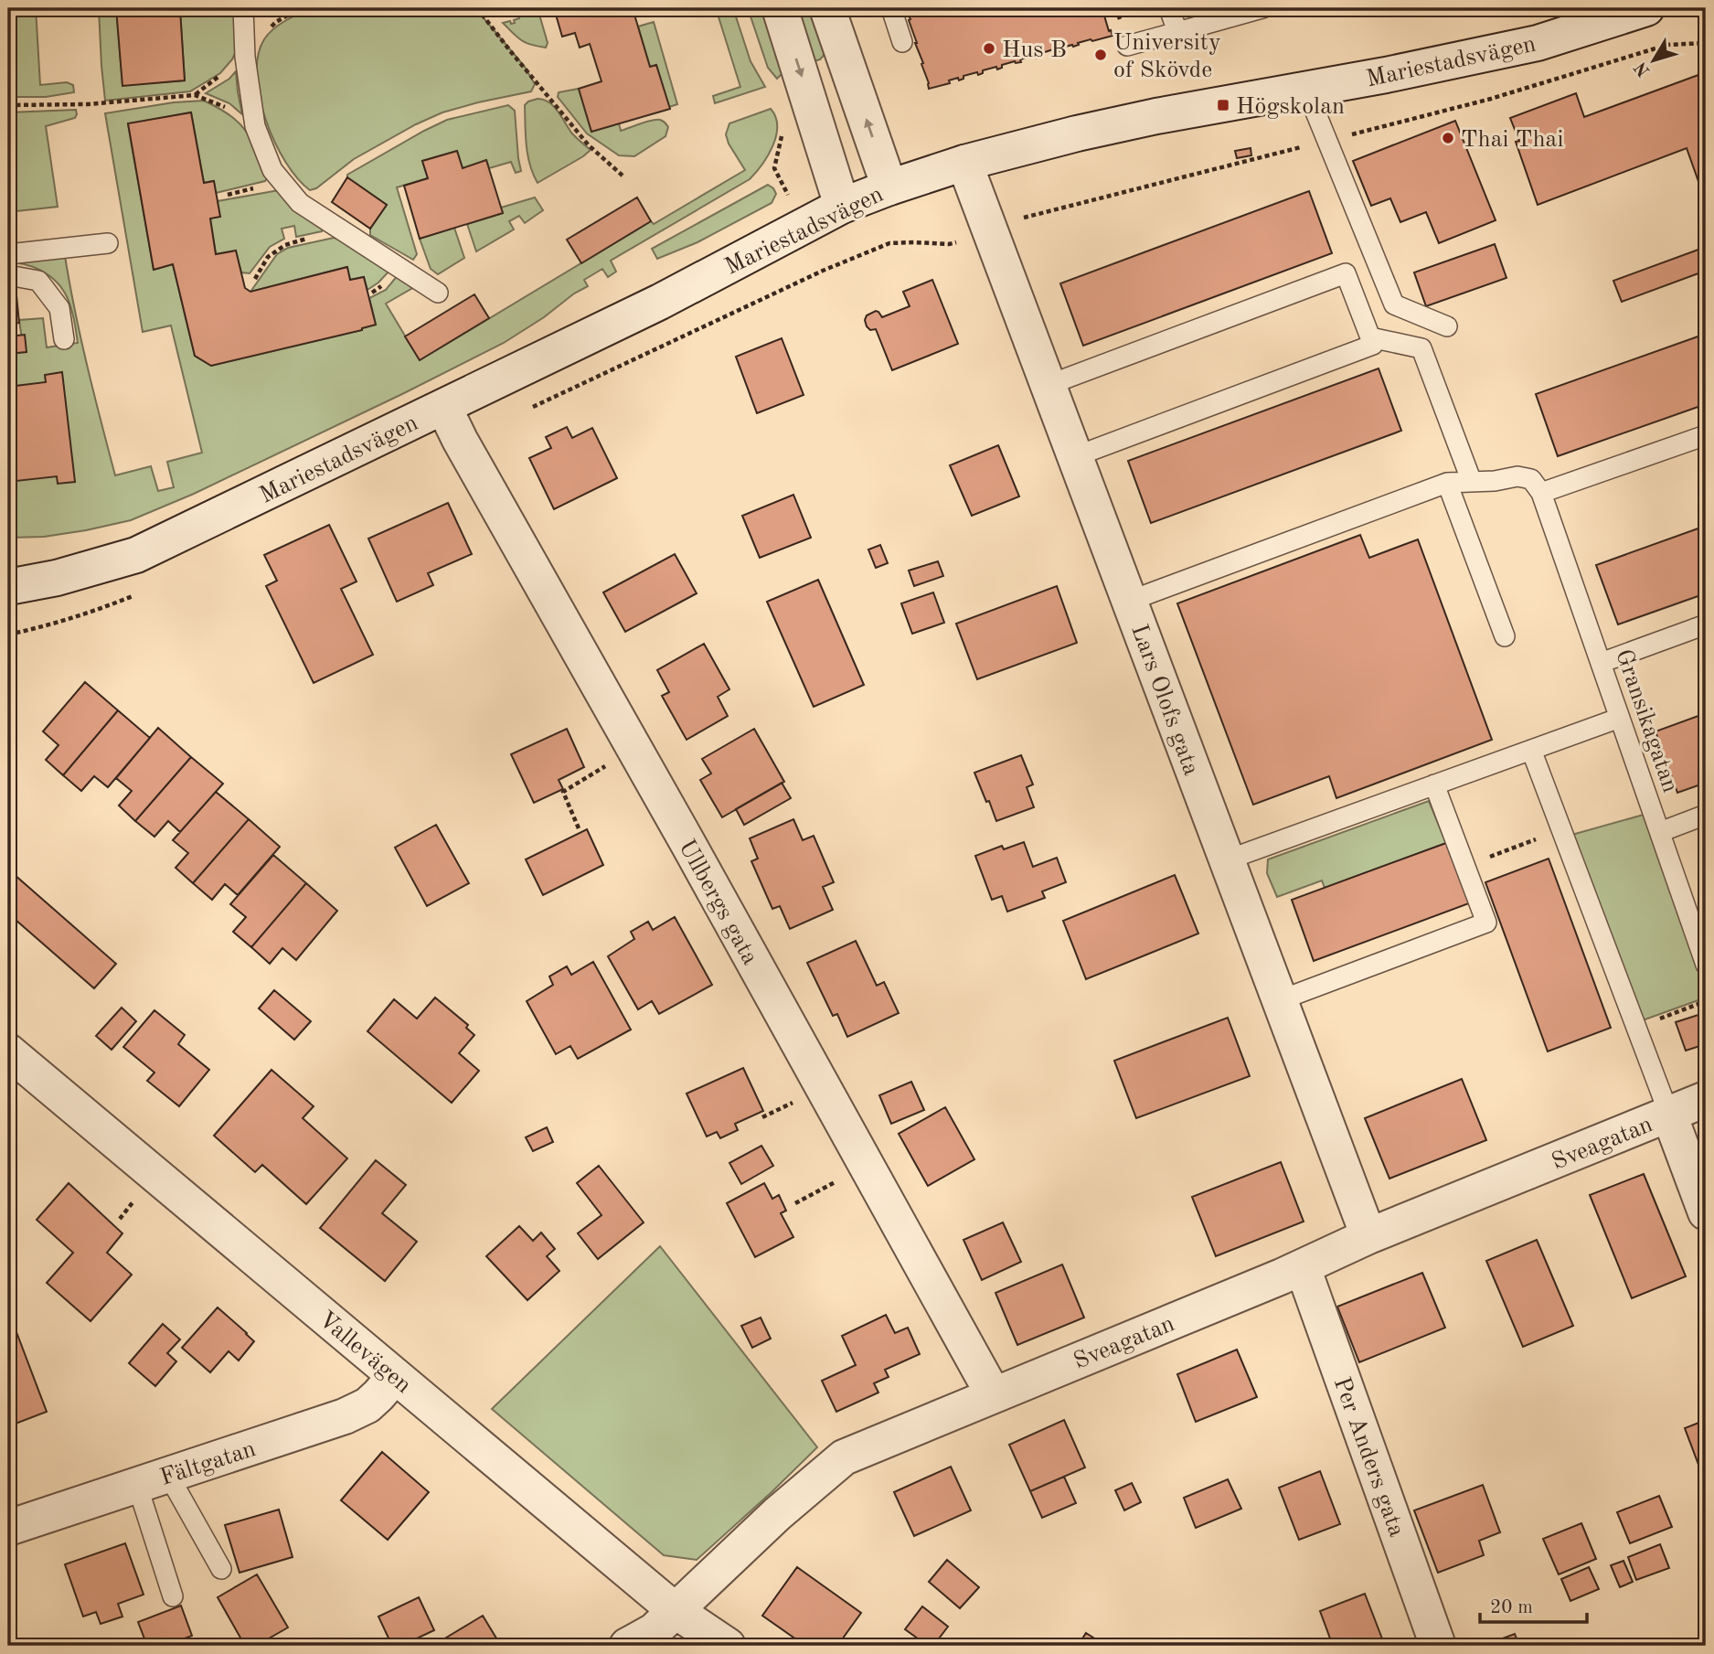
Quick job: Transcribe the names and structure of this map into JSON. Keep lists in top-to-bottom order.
{
  "streets": {
    "street": [
      "Mariestadsvägen",
      "Lars Olofs gata",
      "Ullbergs gata",
      "Sveagatan",
      "Vallevägen",
      "Per Anders gata",
      "Fältgatan"
    ],
    "lane": ["Gransikagatan"]
  },
  "crossings": [
    ["Mariestadsvägen", "Lars Olofs gata"],
    ["Mariestadsvägen", "Ullbergs gata"],
    ["Lars Olofs gata", "Sveagatan"],
    ["Ullbergs gata", "Sveagatan"],
    ["Sveagatan", "Vallevägen"],
    ["Sveagatan", "Per Anders gata"],
    ["Vallevägen", "Fältgatan"]
  ],
  "places": {
    "other": ["Hus B", "University of Skövde", "Thai Thai"],
    "transit": ["Högskolan"]
  },
  "scale_bar": "20 m",
  "north": "bottom left"
}
